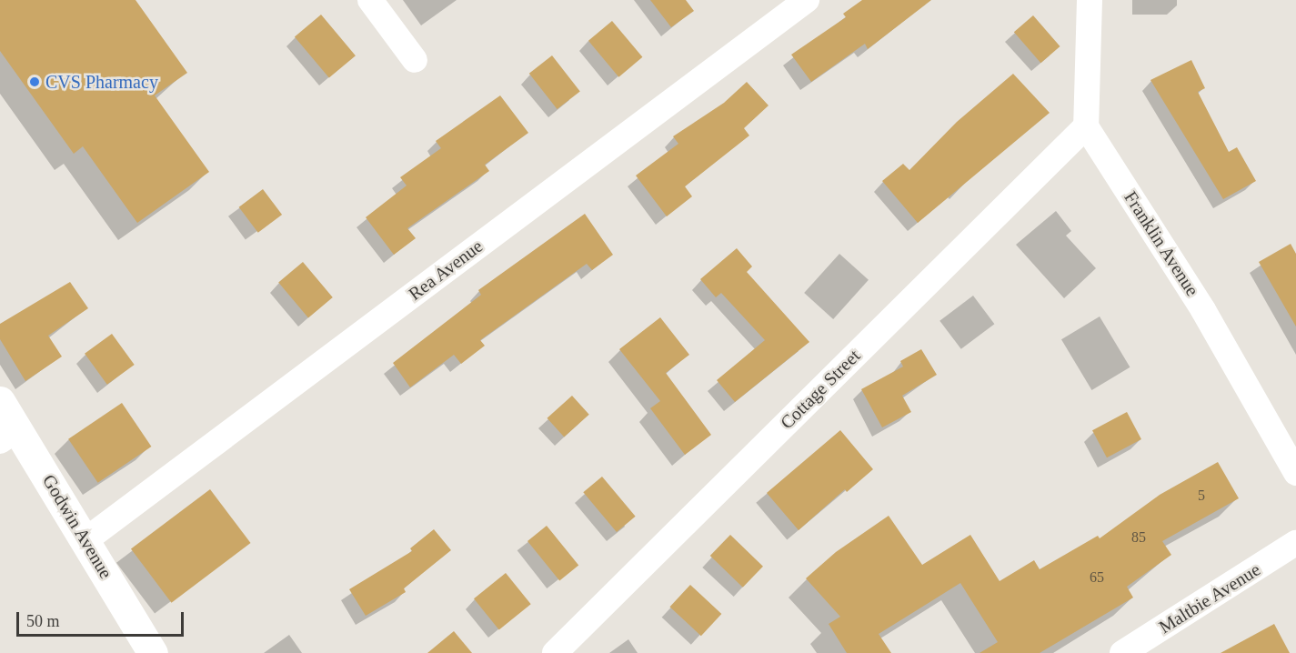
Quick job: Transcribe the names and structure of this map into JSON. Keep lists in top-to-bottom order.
{
  "streets": {
    "main road": ["Godwin Avenue"],
    "street": [
      "Franklin Avenue",
      "Rea Avenue",
      "Cottage Street",
      "Maltbie Avenue"
    ]
  },
  "crossings": [
    ["Franklin Avenue", "Cottage Street"],
    ["Rea Avenue", "Godwin Avenue"]
  ],
  "places": ["CVS Pharmacy"],
  "house_numbers": ["5", "85", "65"],
  "scale_bar": "50 m"
}
